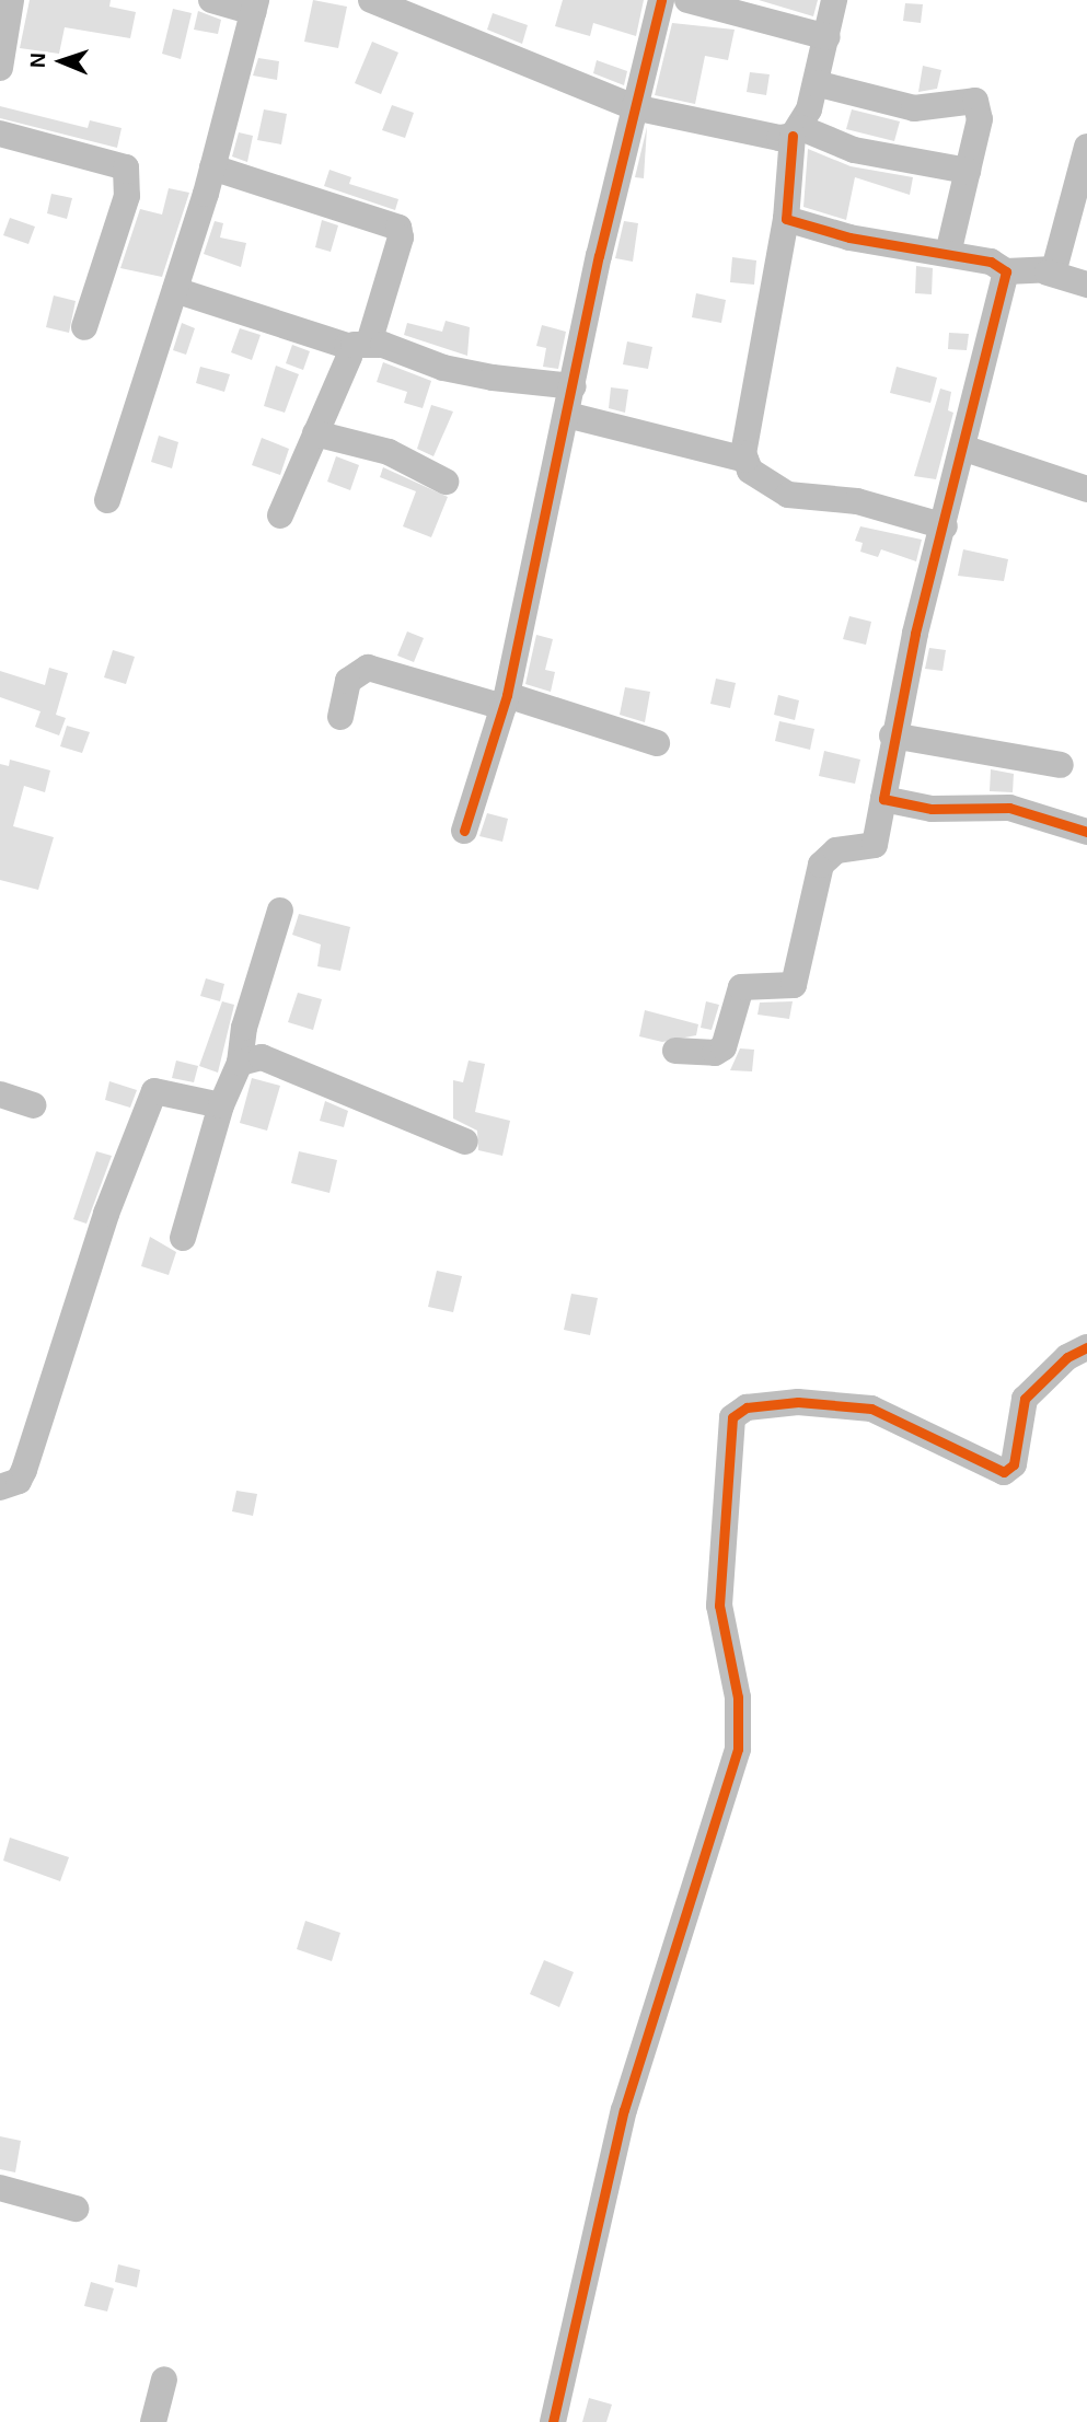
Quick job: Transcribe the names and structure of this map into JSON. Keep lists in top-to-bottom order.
{
  "north": "left"
}
